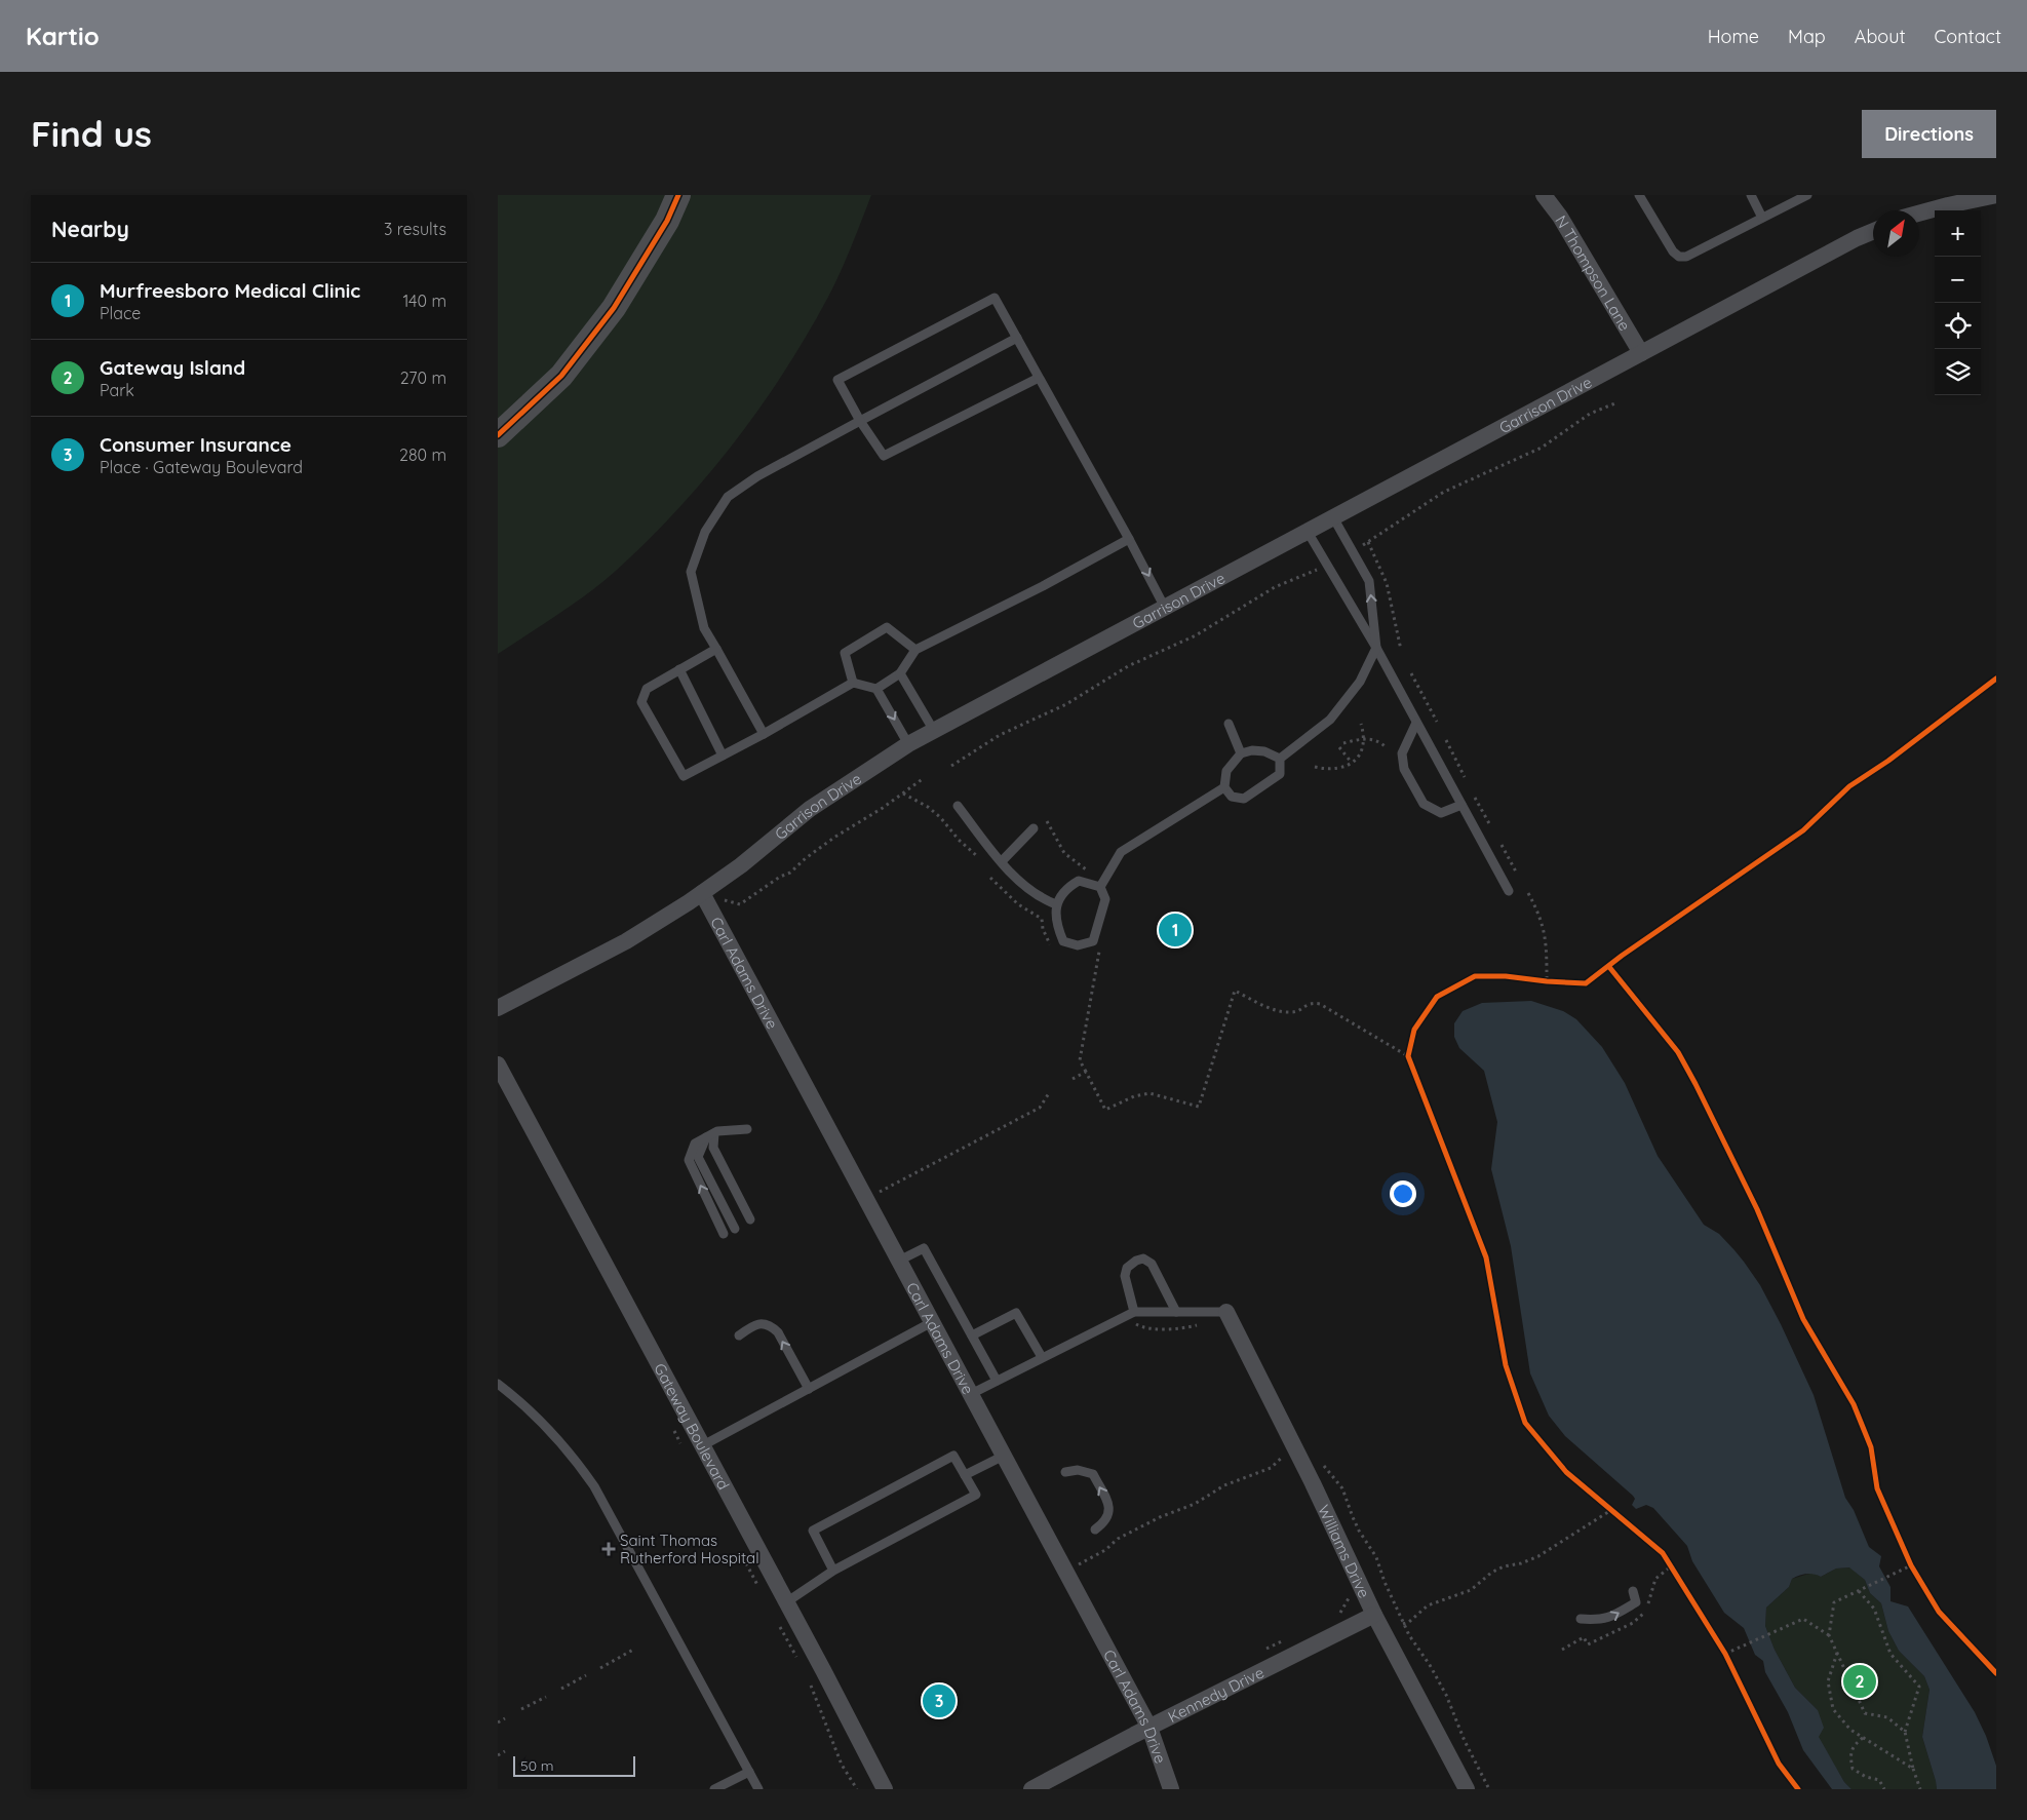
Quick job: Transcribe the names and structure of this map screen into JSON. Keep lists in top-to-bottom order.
{
  "streets": {
    "street": [
      "N Thompson Lane",
      "Garrison Drive",
      "Carl Adams Drive",
      "Gateway Boulevard",
      "Williams Drive",
      "Kennedy Drive"
    ]
  },
  "crossings": [
    ["N Thompson Lane", "Garrison Drive"],
    ["Garrison Drive", "Carl Adams Drive"],
    ["Carl Adams Drive", "Kennedy Drive"],
    ["Williams Drive", "Kennedy Drive"]
  ],
  "places": {
    "health": ["Saint Thomas Rutherford Hospital"]
  },
  "scale_bar": "50 m",
  "north": "top right",
  "page": {
    "header": "Kartio",
    "nav": [
      "Home",
      "Map",
      "About",
      "Contact"
    ],
    "buttons": "Directions",
    "title": "Find us",
    "heading": ["Nearby", "3 results"],
    "map_buttons": ["+", "−"],
    "list": [
      {
        "mark": "1",
        "name": "Murfreesboro Medical Clinic",
        "note": "Place",
        "value": "140 m"
      },
      {
        "mark": "2",
        "name": "Gateway Island",
        "note": "Park",
        "value": "270 m"
      },
      {
        "mark": "3",
        "name": "Consumer Insurance",
        "note": "Place · Gateway Boulevard",
        "value": "280 m"
      }
    ],
    "pins": ["1", "2", "3"],
    "scale": "50 m"
  }
}
